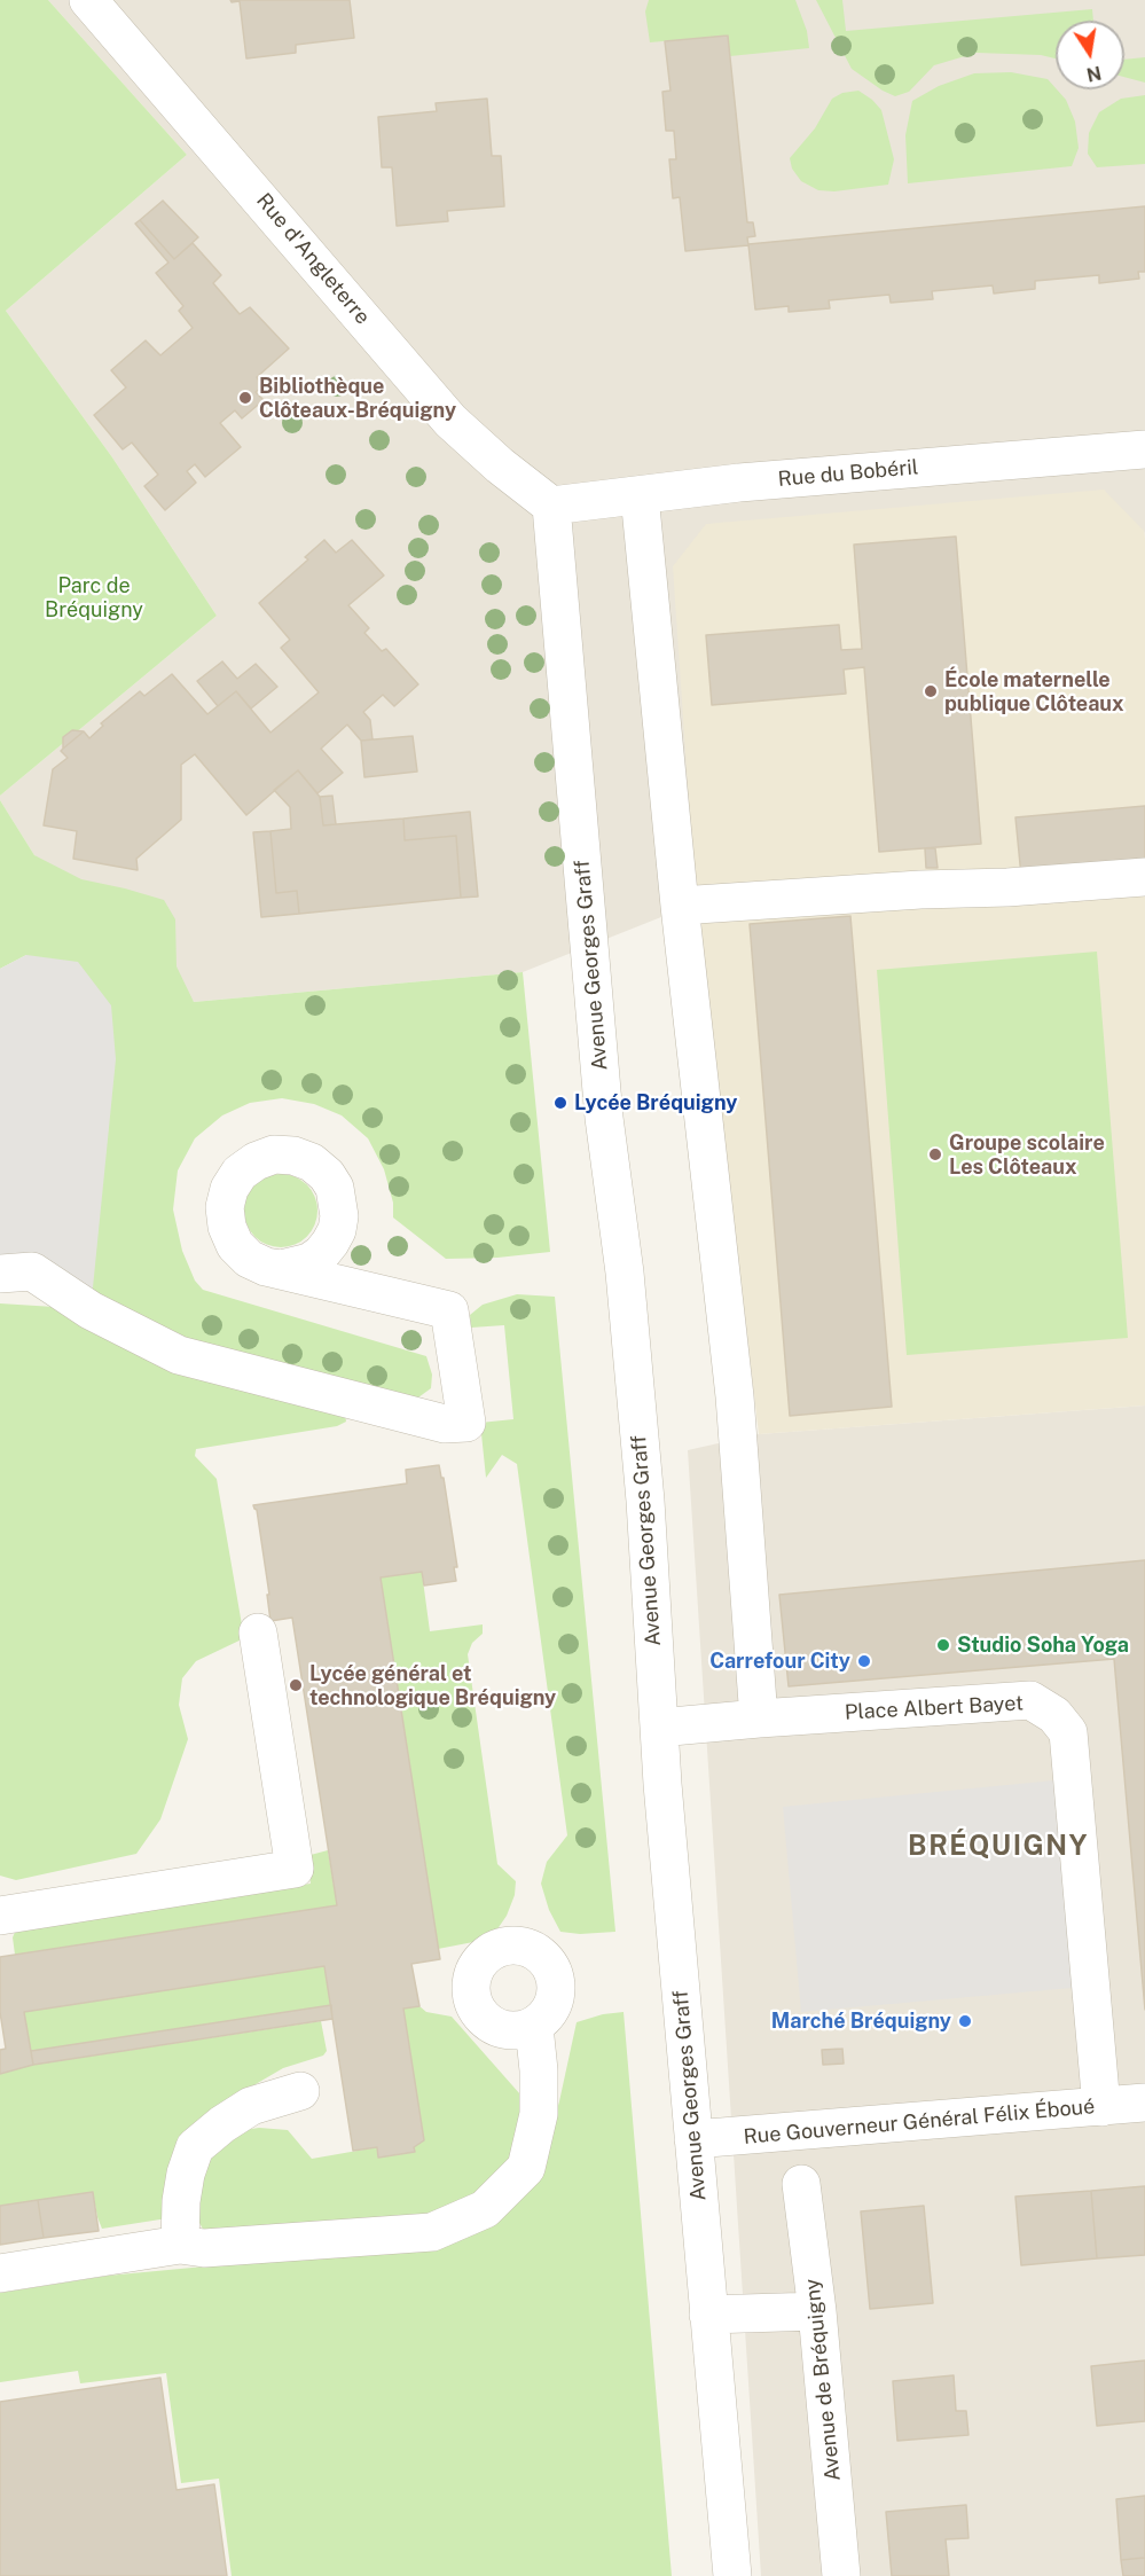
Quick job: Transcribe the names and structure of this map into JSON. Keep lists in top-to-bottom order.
{
  "streets": {
    "street": [
      "Rue d'Angleterre",
      "Rue du Bobéril",
      "Avenue Georges Graff",
      "Place Albert Bayet",
      "Rue Gouverneur Général Félix Éboué",
      "Avenue de Bréquigny"
    ]
  },
  "crossings": [
    ["Rue d'Angleterre", "Rue du Bobéril"],
    ["Rue d'Angleterre", "Avenue Georges Graff"],
    ["Rue du Bobéril", "Avenue Georges Graff"],
    ["Avenue Georges Graff", "Place Albert Bayet"],
    ["Avenue Georges Graff", "Rue Gouverneur Général Félix Éboué"],
    ["Place Albert Bayet", "Rue Gouverneur Général Félix Éboué"]
  ],
  "districts": ["BRÉQUIGNY"],
  "parks": ["Parc de Bréquigny"],
  "places": [
    "Bibliothèque Clôteaux-Bréquigny",
    "École maternelle publique Clôteaux",
    "Lycée Bréquigny",
    "Groupe scolaire Les Clôteaux",
    "Studio Soha Yoga",
    "Carrefour City",
    "Lycée général et technologique Bréquigny",
    "Marché Bréquigny"
  ],
  "north": "bottom"
}
